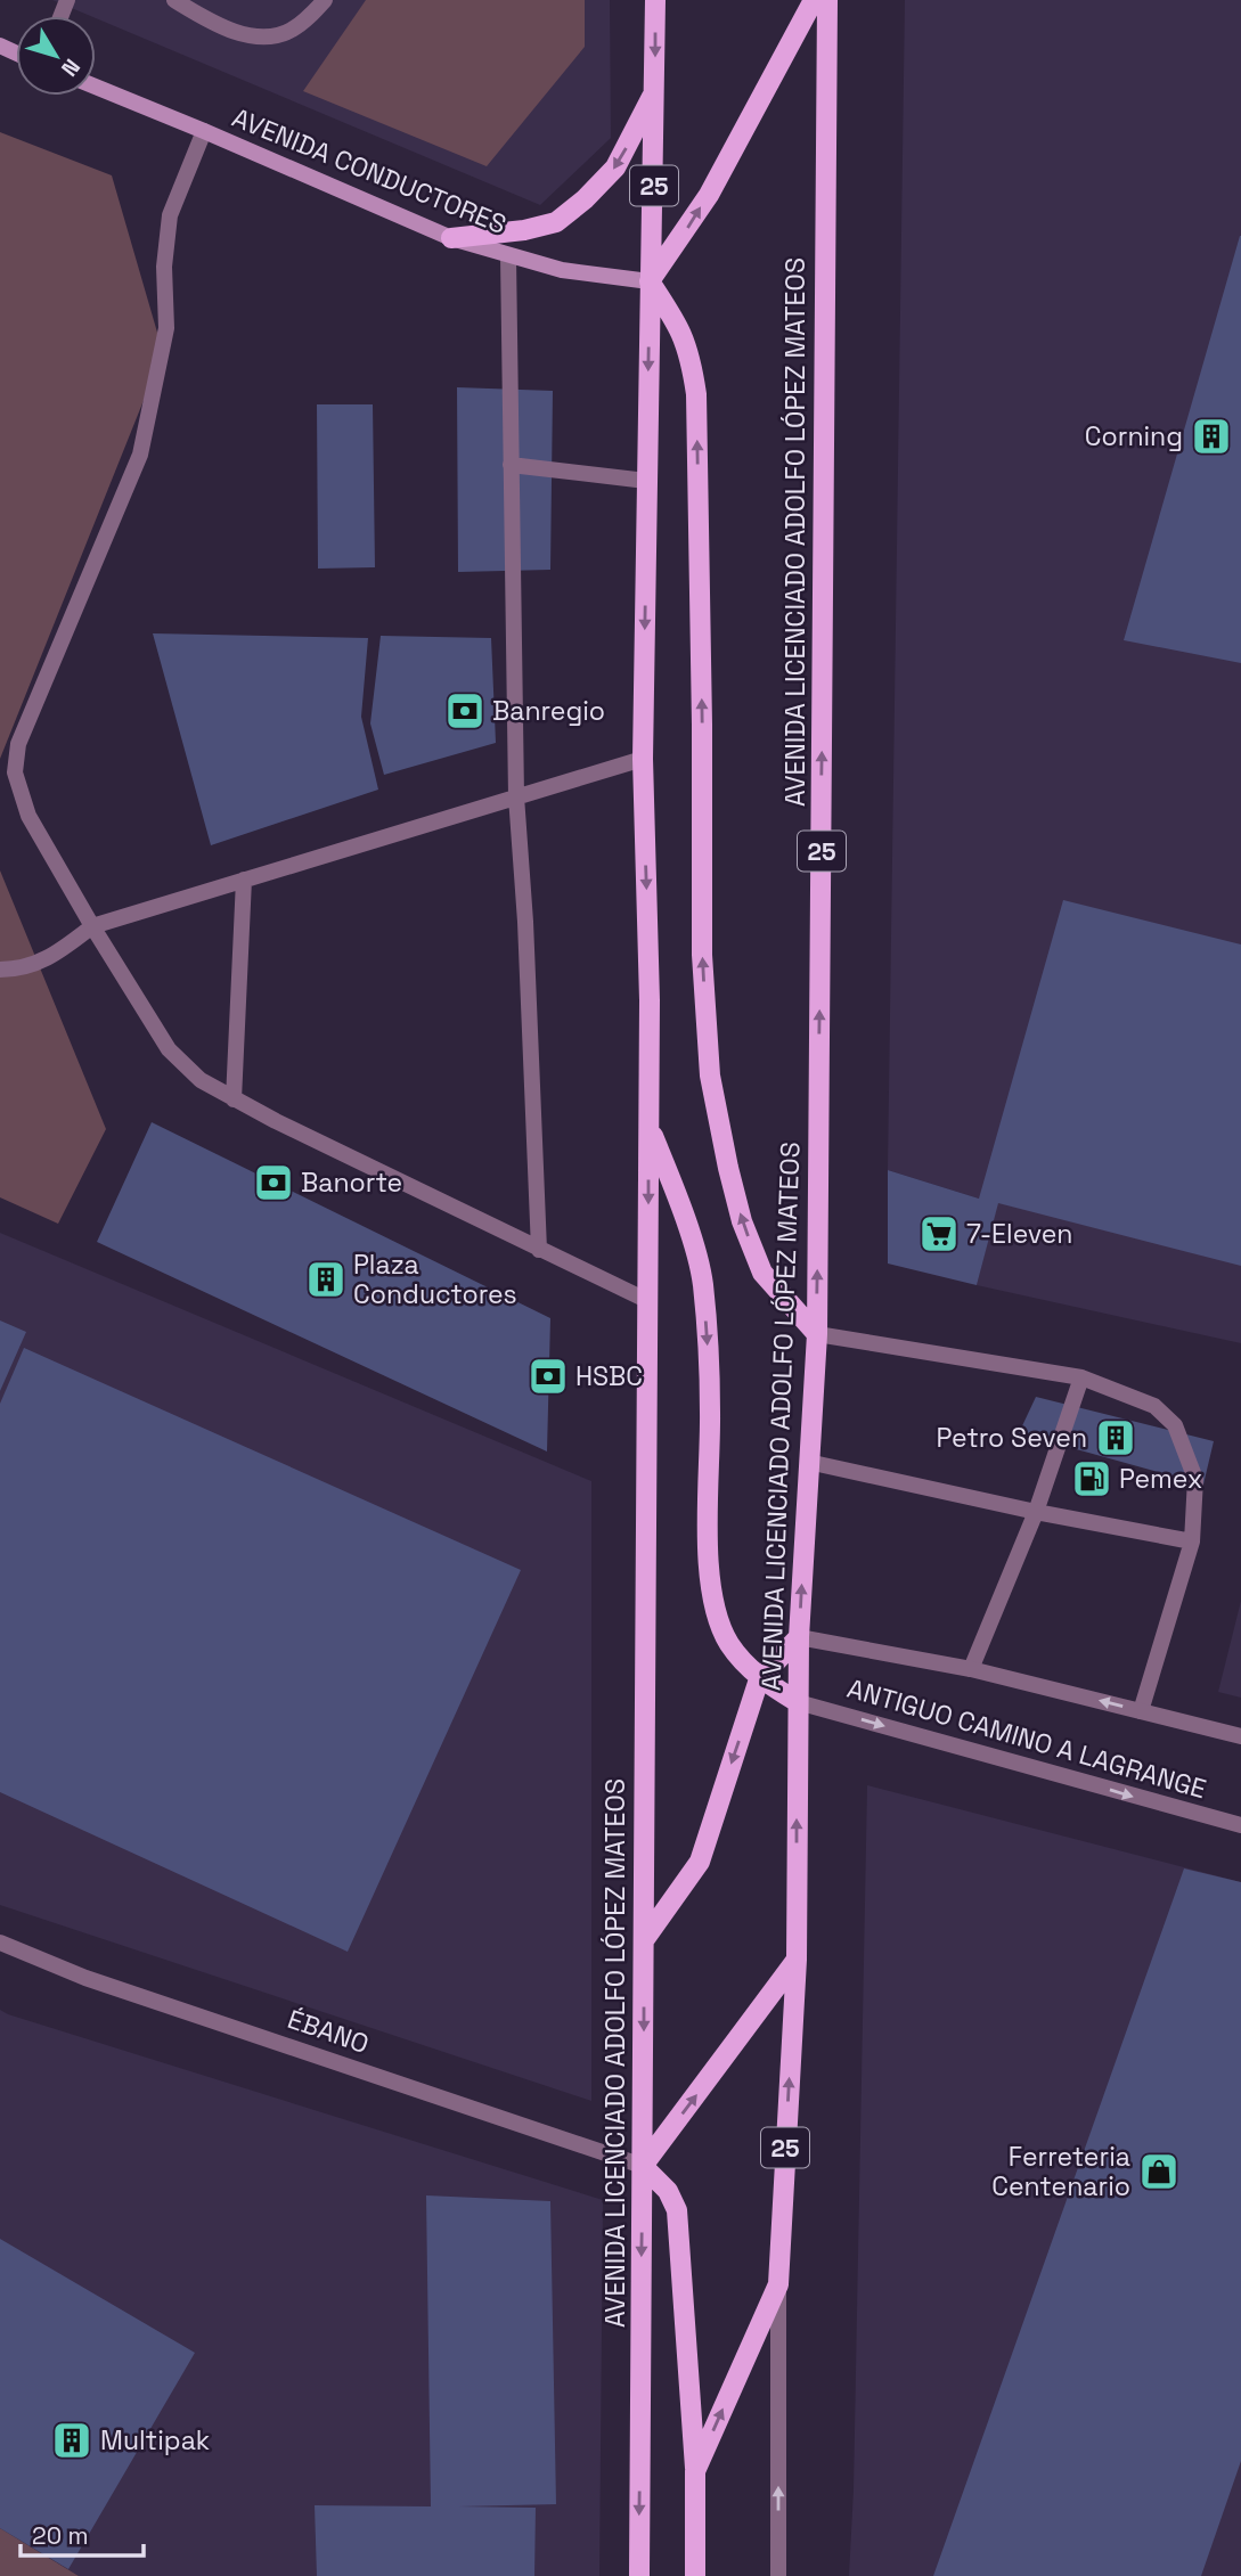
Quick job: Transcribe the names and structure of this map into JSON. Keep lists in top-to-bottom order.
{
  "streets": {
    "main road": ["AVENIDA CONDUCTORES", "25", "AVENIDA LICENCIADO ADOLFO LÓPEZ MATEOS"],
    "street": ["ANTIGUO CAMINO A LAGRANGE", "ÉBANO"]
  },
  "crossings": [
    ["AVENIDA CONDUCTORES", "AVENIDA LICENCIADO ADOLFO LÓPEZ MATEOS"],
    ["AVENIDA LICENCIADO ADOLFO LÓPEZ MATEOS", "ANTIGUO CAMINO A LAGRANGE"],
    ["AVENIDA LICENCIADO ADOLFO LÓPEZ MATEOS", "ÉBANO"]
  ],
  "places": {
    "building": [
      "Corning",
      "Plaza Conductores",
      "Petro Seven",
      "Multipak"
    ],
    "bank": ["Banregio", "Banorte", "HSBC"],
    "supermarket": ["7-Eleven"],
    "fuel station": ["Pemex"],
    "shop": ["Ferreteria Centenario"]
  },
  "scale_bar": "20 m",
  "north": "bottom right"
}
